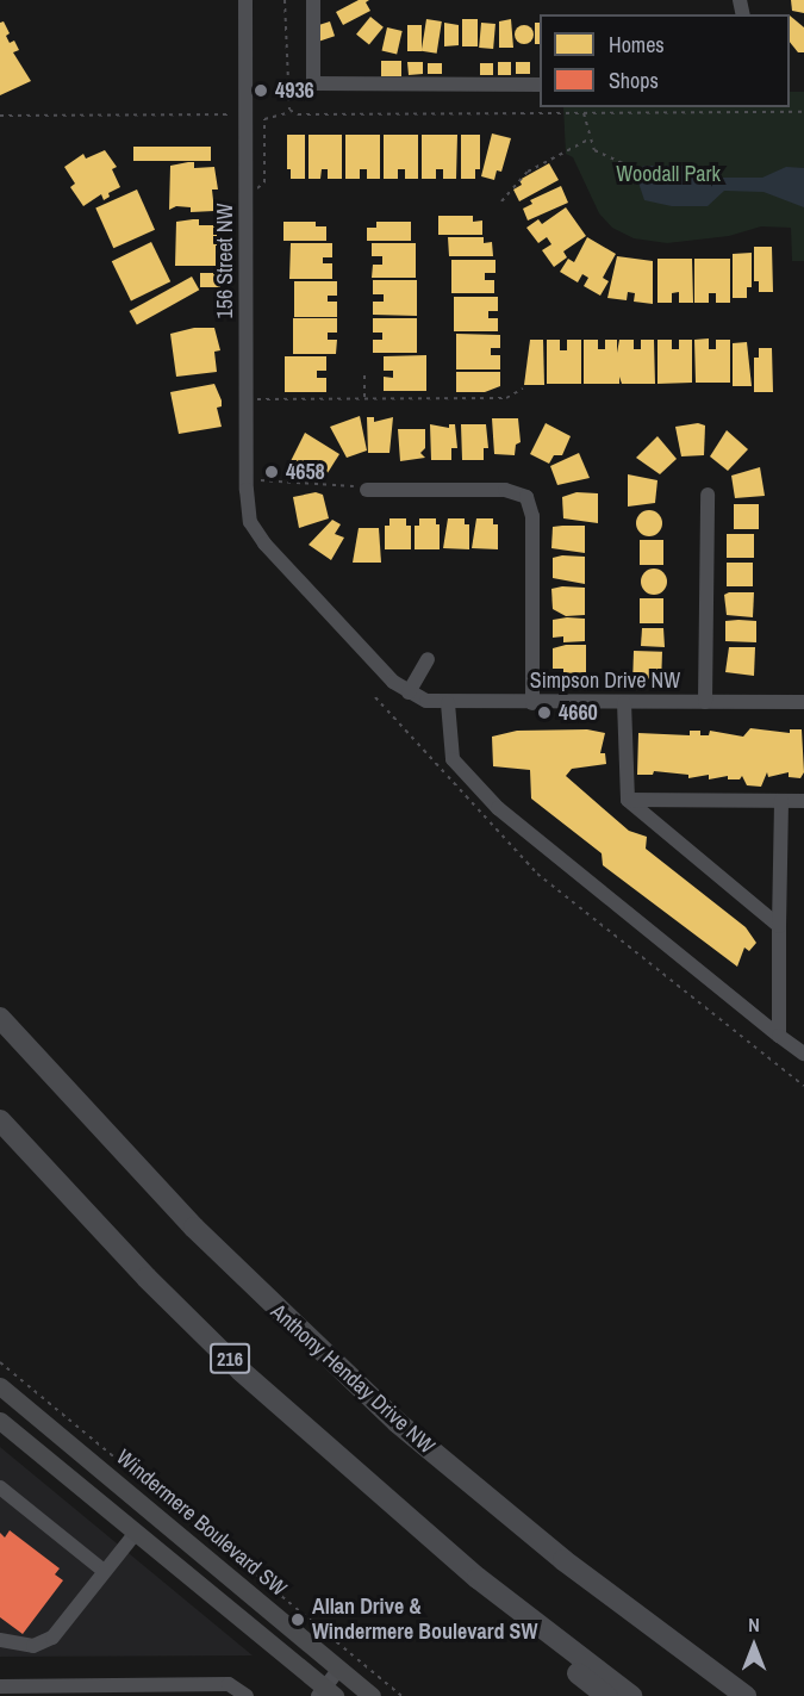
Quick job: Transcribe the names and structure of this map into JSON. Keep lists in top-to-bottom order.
{
  "streets": {
    "highway": ["216", "Anthony Henday Drive NW"],
    "main road": ["Windermere Boulevard SW"],
    "street": ["156 Street NW", "Simpson Drive NW"]
  },
  "crossings": [
    ["156 Street NW", "Simpson Drive NW"]
  ],
  "parks": ["Woodall Park"],
  "places": [
    "4936",
    "4658",
    "4660",
    "Allan Drive & Windermere Boulevard SW"
  ],
  "legend": ["Homes", "Shops"],
  "north": "top"
}
